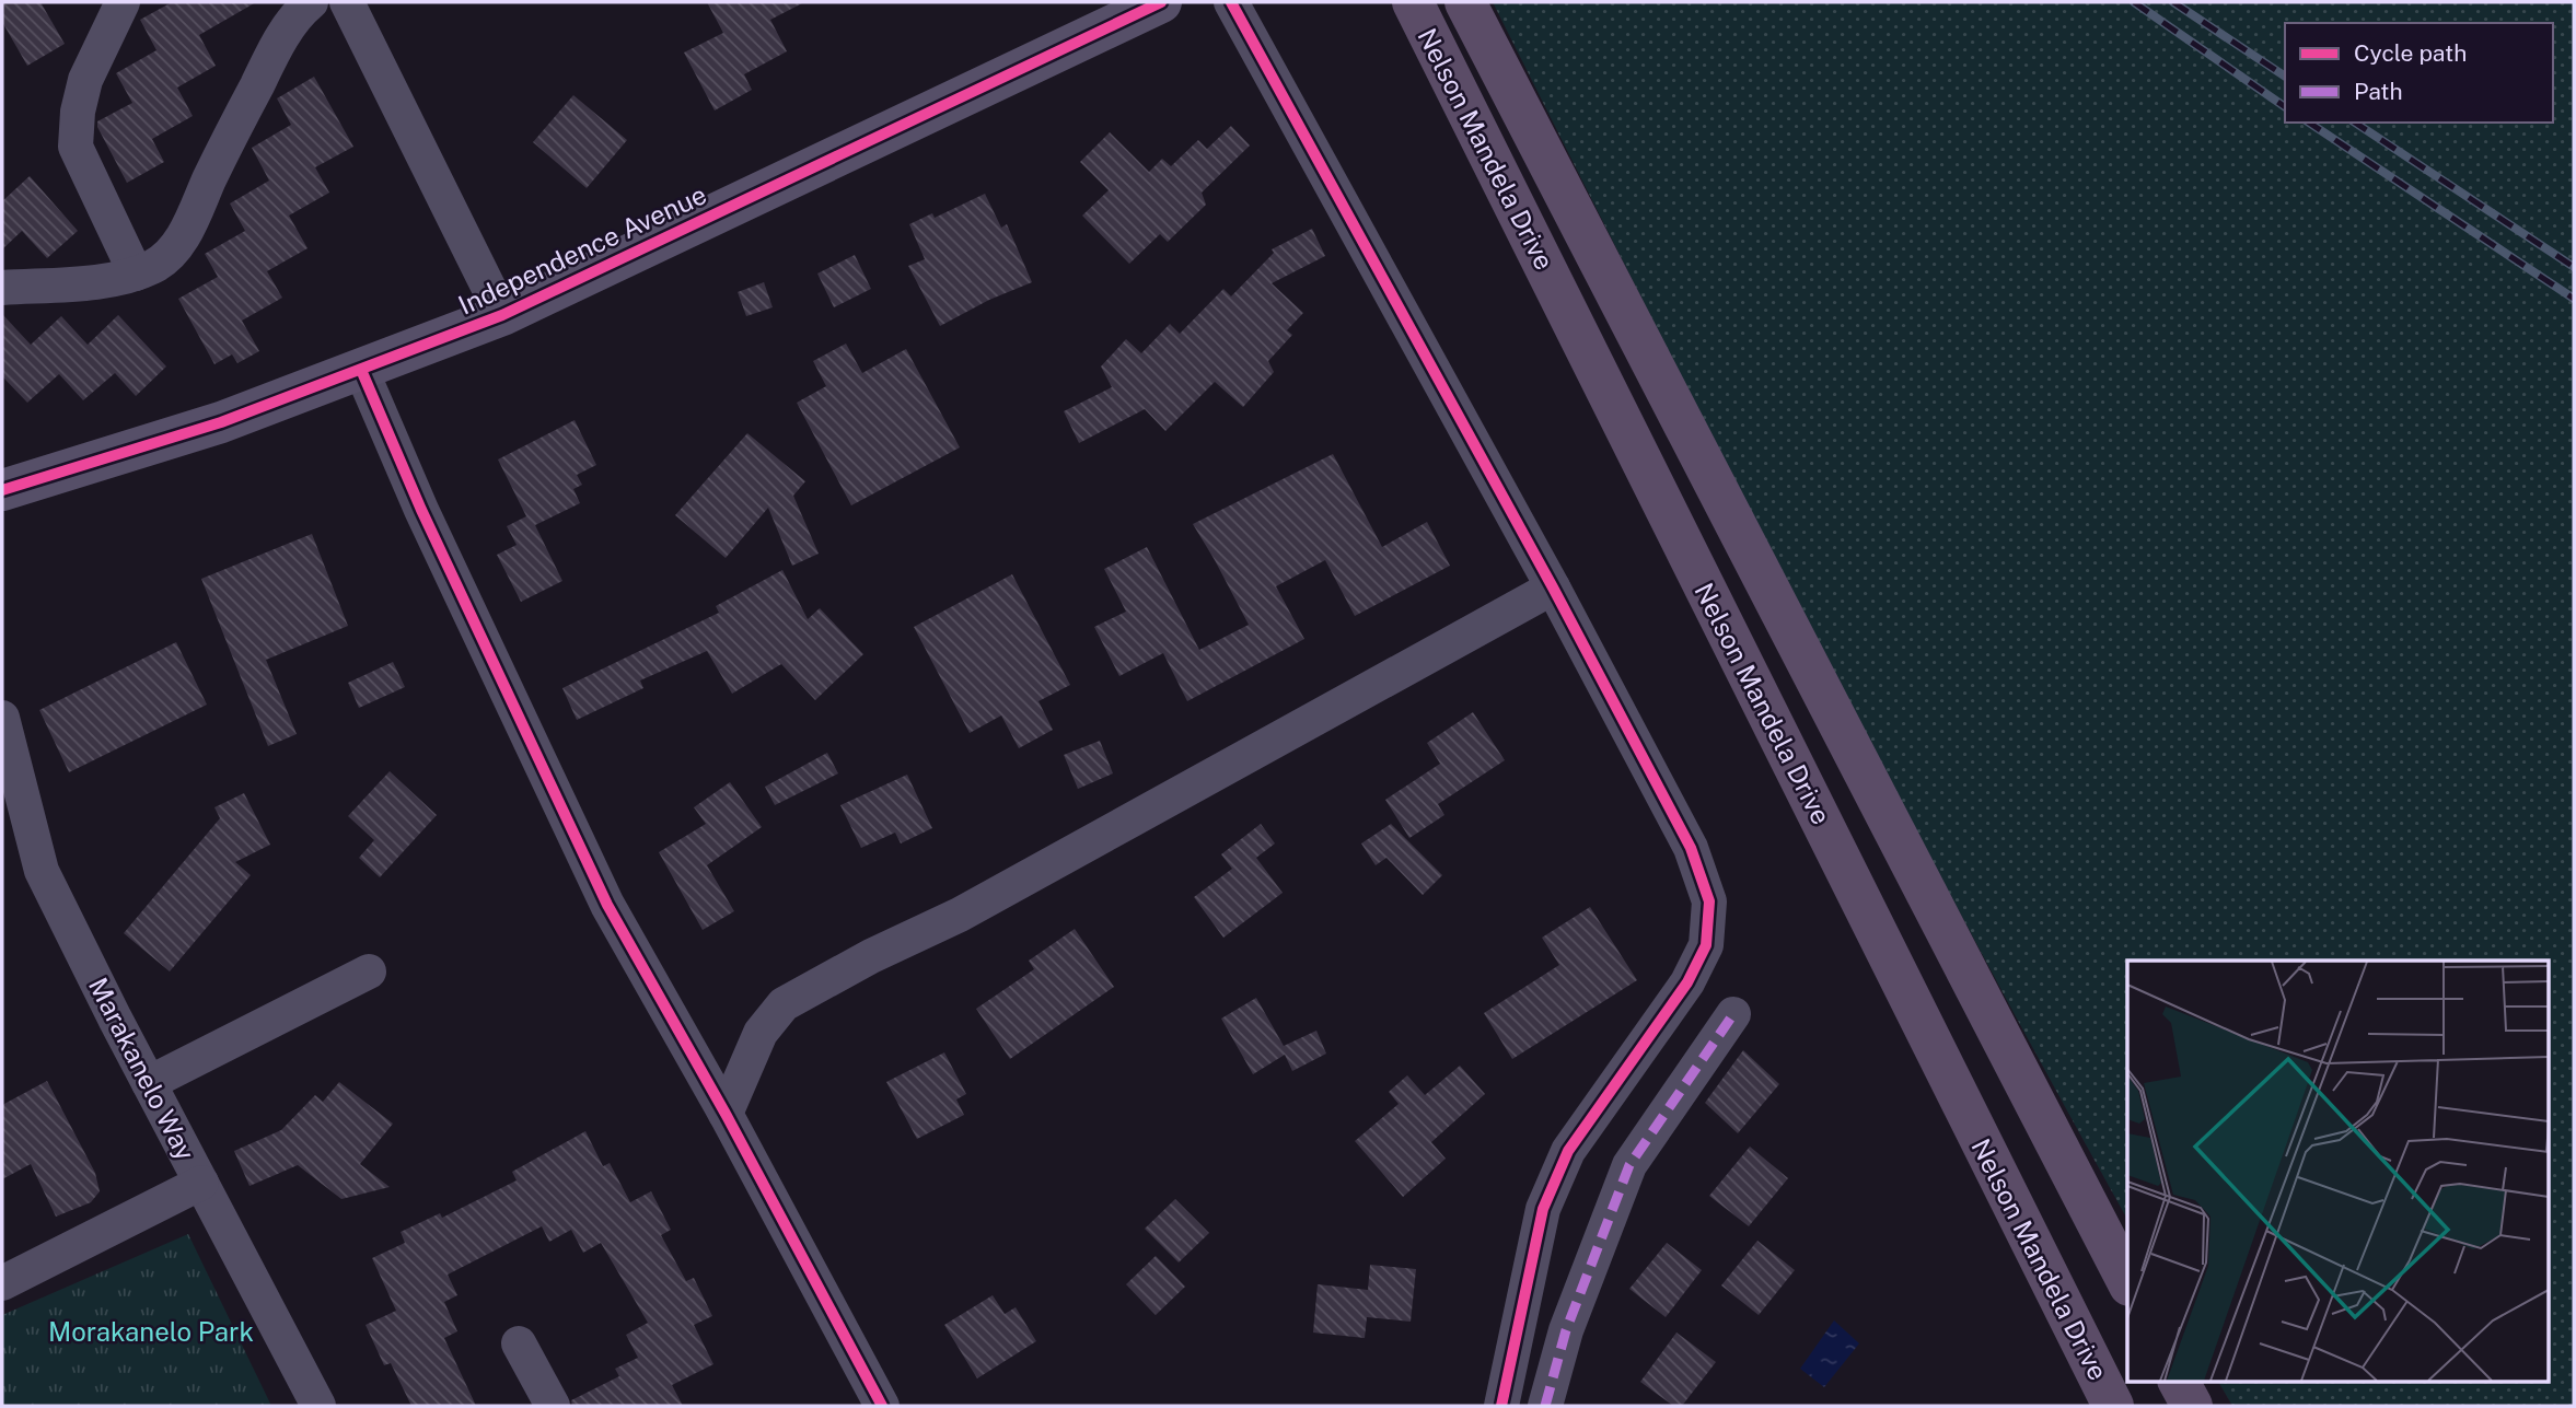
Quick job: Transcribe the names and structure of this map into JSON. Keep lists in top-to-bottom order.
{
  "streets": {
    "main road": ["Nelson Mandela Drive"],
    "street": ["Independence Avenue", "Marakanelo Way"]
  },
  "parks": ["Morakanelo Park"],
  "legend": ["Cycle path", "Path"]
}
